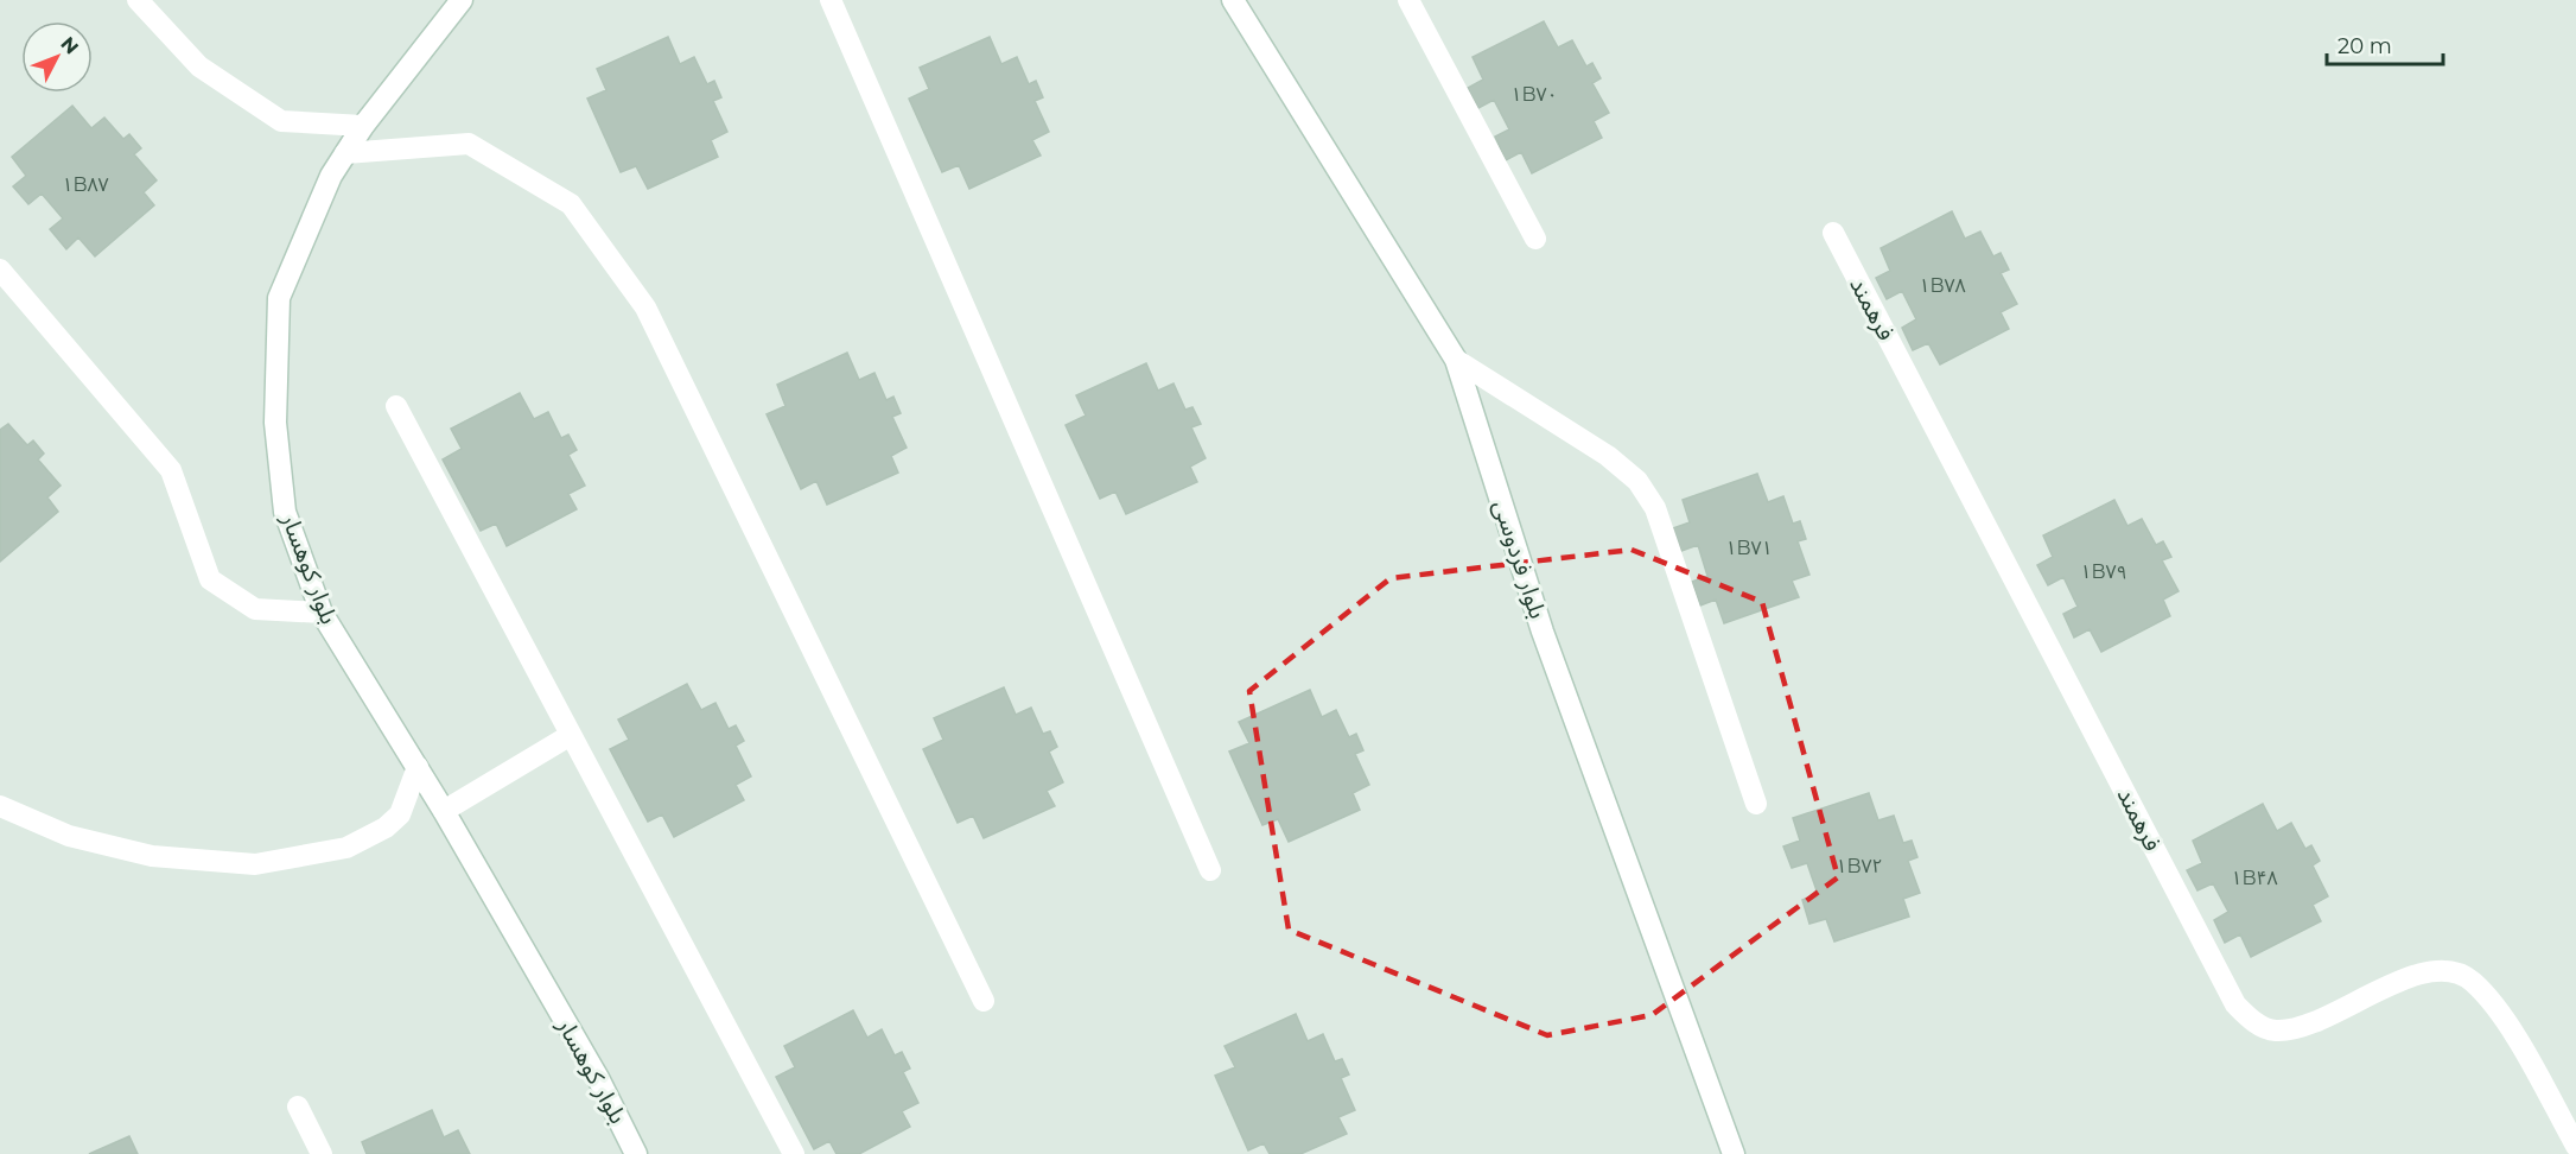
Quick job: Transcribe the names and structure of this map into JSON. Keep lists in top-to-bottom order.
{
  "streets": {
    "street": ["فرهمند", "بلوار فردوسی", "بلوار کوهسار"]
  },
  "house_numbers": [
    "۱B۷۰",
    "۱B۸۷",
    "۱B۷۸",
    "۱B۷۱",
    "۱B۷۹",
    "۱B۷۲",
    "۱B۴۸"
  ],
  "scale_bar": "20 m",
  "north": "top right"
}
